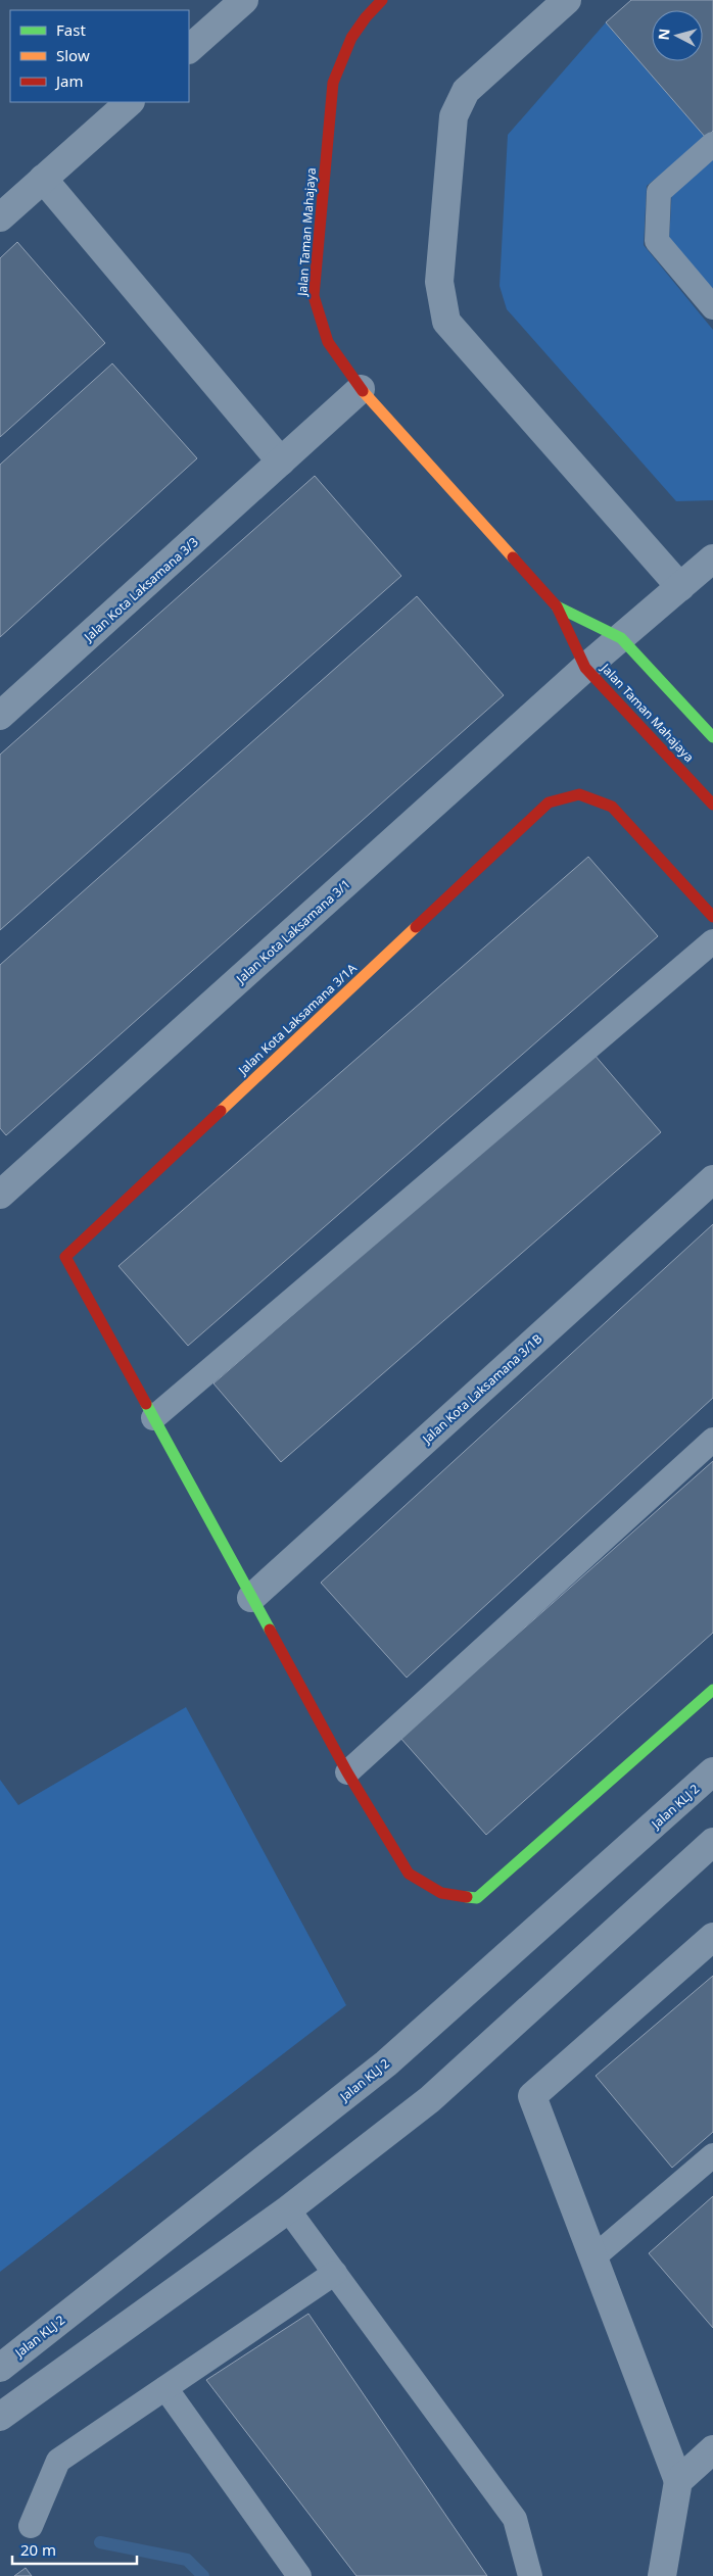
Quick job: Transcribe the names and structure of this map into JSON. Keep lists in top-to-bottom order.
{
  "streets": {
    "street": [
      "Jalan Taman Mahajaya",
      "Jalan Kota Laksamana 3/3",
      "Jalan Kota Laksamana 3/1",
      "Jalan Kota Laksamana 3/1A",
      "Jalan Kota Laksamana 3/1B",
      "Jalan KLJ 2"
    ]
  },
  "crossings": [
    ["Jalan Taman Mahajaya", "Jalan Kota Laksamana 3/3"],
    ["Jalan Taman Mahajaya", "Jalan Kota Laksamana 3/1"]
  ],
  "legend": ["Fast", "Slow", "Jam"],
  "scale_bar": "20 m",
  "north": "left"
}
